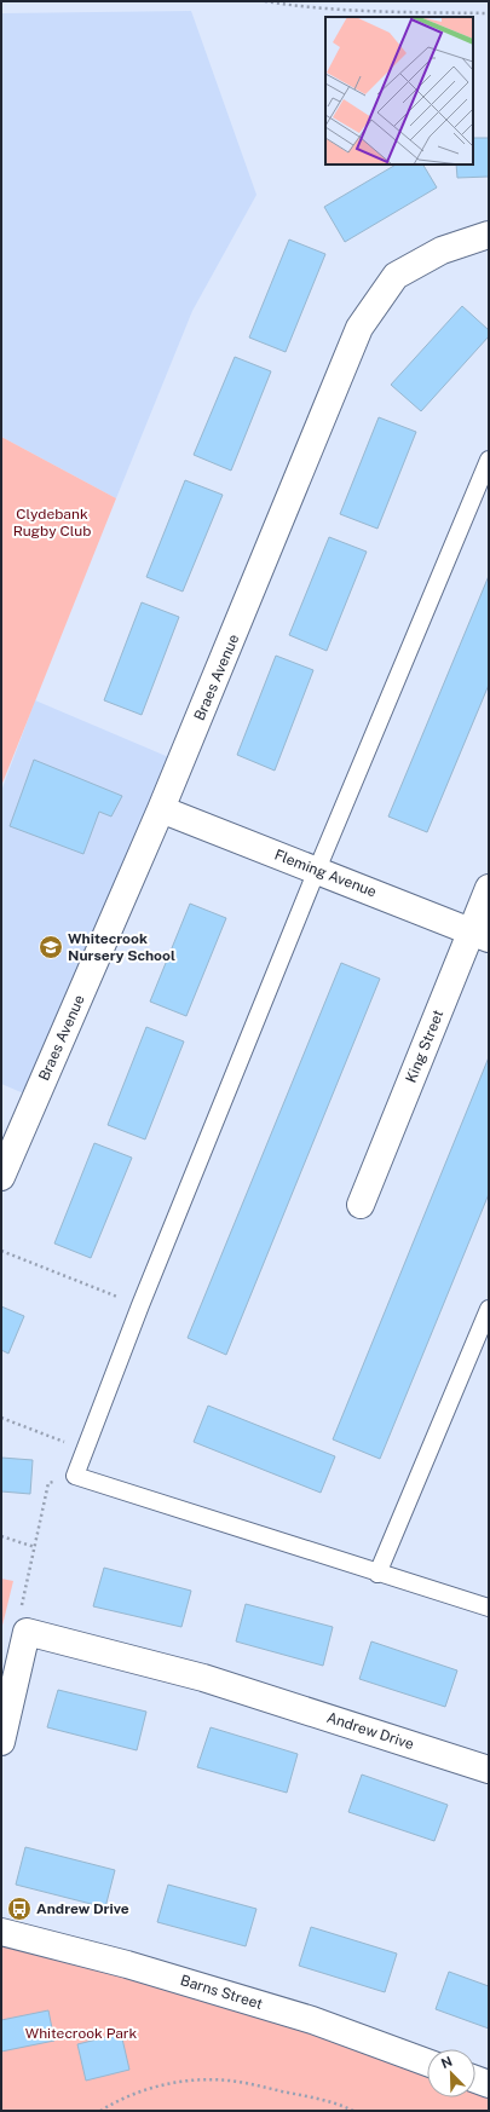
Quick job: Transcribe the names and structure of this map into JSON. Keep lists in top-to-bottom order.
{
  "streets": {
    "street": [
      "Braes Avenue",
      "Fleming Avenue",
      "King Street",
      "Andrew Drive",
      "Barns Street"
    ]
  },
  "crossings": [
    ["Braes Avenue", "Fleming Avenue"],
    ["Fleming Avenue", "King Street"]
  ],
  "parks": ["Clydebank Rugby Club", "Whitecrook Park"],
  "places": {
    "school or university": ["Whitecrook Nursery School"],
    "bus stop": ["Andrew Drive"]
  },
  "north": "top left"
}
